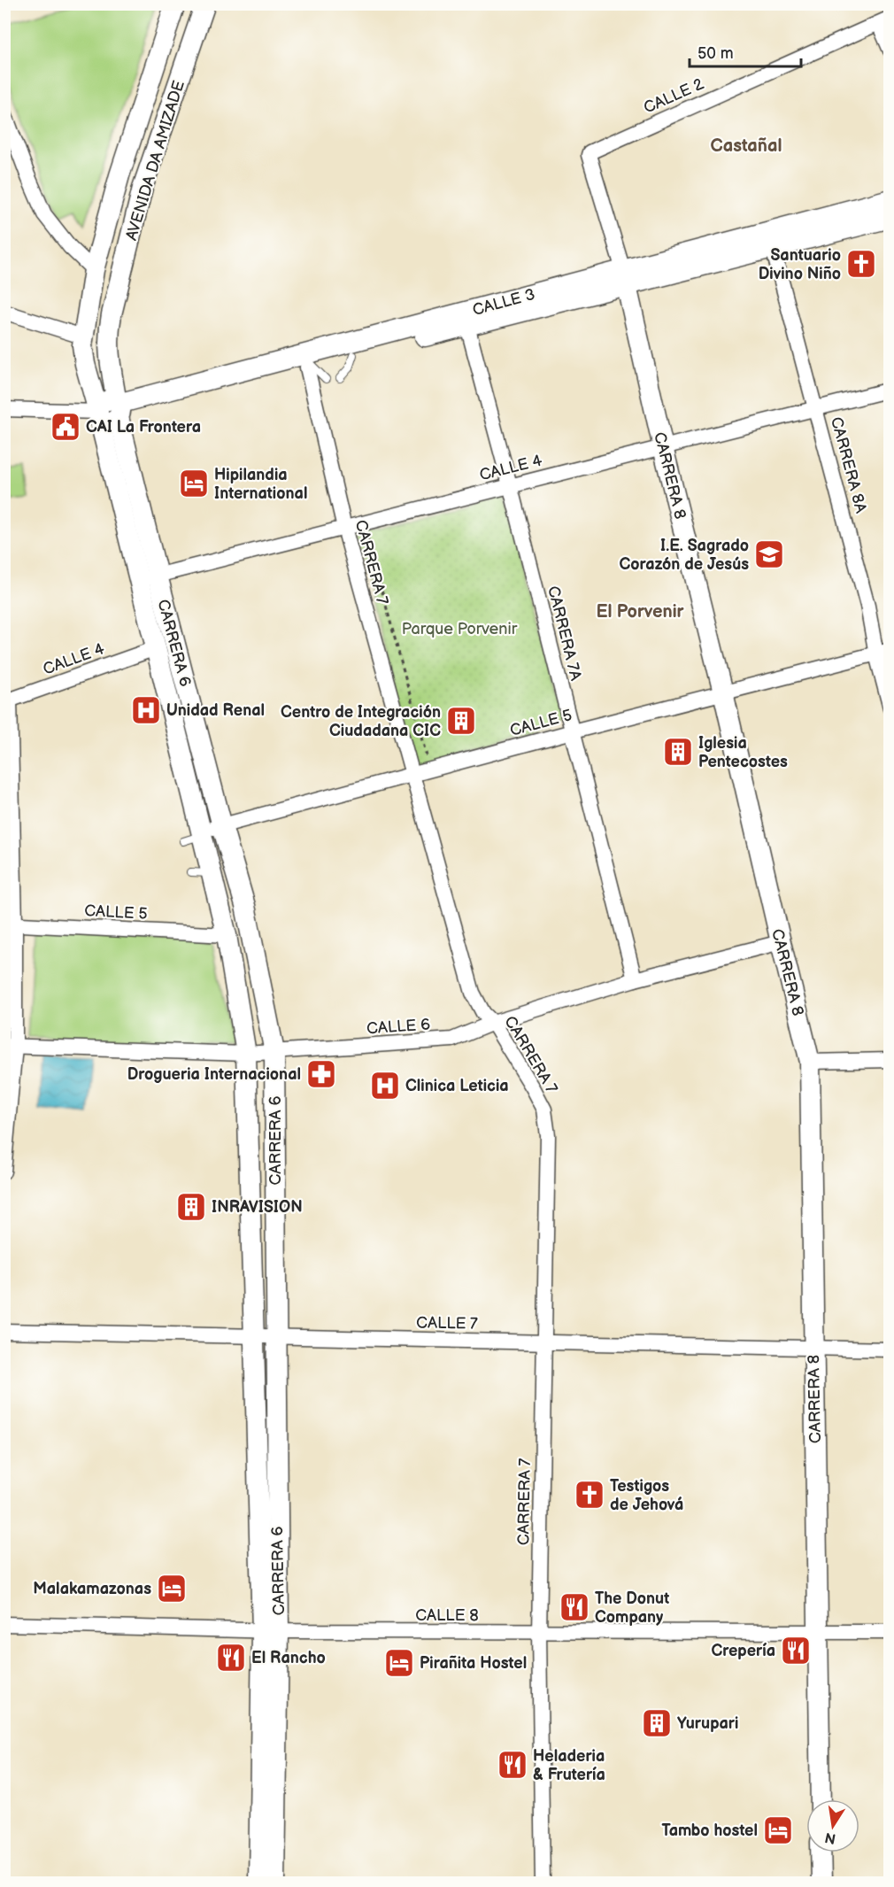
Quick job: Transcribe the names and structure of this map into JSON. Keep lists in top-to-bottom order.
{
  "streets": {
    "main road": [
      "AVENIDA DA AMIZADE",
      "CALLE 3",
      "CARRERA 8",
      "CARRERA 6"
    ],
    "street": [
      "CALLE 2",
      "CARRERA 8A",
      "CALLE 4",
      "CARRERA 7",
      "CARRERA 7A",
      "CALLE 5",
      "CALLE 6",
      "CALLE 7",
      "CALLE 8"
    ]
  },
  "crossings": [
    ["CALLE 2", "CARRERA 8"],
    ["AVENIDA DA AMIZADE", "CARRERA 6"],
    ["CALLE 3", "CARRERA 8A"],
    ["CALLE 3", "CARRERA 8"],
    ["CALLE 3", "CARRERA 7"],
    ["CALLE 3", "CARRERA 7A"],
    ["CALLE 3", "CARRERA 6"],
    ["CARRERA 8A", "CALLE 4"],
    ["CARRERA 8A", "CALLE 5"],
    ["CALLE 4", "CARRERA 8"],
    ["CALLE 4", "CARRERA 7"],
    ["CALLE 4", "CARRERA 7A"],
    ["CALLE 4", "CARRERA 6"],
    ["CARRERA 8", "CALLE 5"],
    ["CARRERA 8", "CALLE 6"],
    ["CARRERA 8", "CALLE 7"],
    ["CARRERA 8", "CALLE 8"],
    ["CARRERA 7", "CALLE 5"],
    ["CARRERA 7", "CALLE 6"],
    ["CARRERA 7", "CALLE 7"],
    ["CARRERA 7", "CALLE 8"],
    ["CARRERA 7A", "CALLE 5"],
    ["CARRERA 7A", "CALLE 6"],
    ["CARRERA 6", "CALLE 5"],
    ["CARRERA 6", "CALLE 6"],
    ["CARRERA 6", "CALLE 7"],
    ["CARRERA 6", "CALLE 8"]
  ],
  "districts": ["Castañal", "El Porvenir"],
  "parks": ["Parque Porvenir"],
  "places": {
    "church": ["Santuario Divino Niño", "Testigos de Jehová"],
    "public building": ["CAI La Frontera"],
    "hotel": [
      "Hipilandia International",
      "Malakamazonas",
      "Pirañita Hostel",
      "Tambo hostel"
    ],
    "school or university": ["I.E. Sagrado Corazón de Jesús"],
    "hospital": ["Unidad Renal", "Clinica Leticia"],
    "building": [
      "Centro de Integración Ciudadana CIC",
      "Iglesia Pentecostes",
      "INRAVISION",
      "Yurupari"
    ],
    "pharmacy": ["Drogueria Internacional"],
    "restaurant": [
      "The Donut Company",
      "Crepería",
      "El Rancho",
      "Heladeria & Frutería"
    ]
  },
  "scale_bar": "50 m",
  "north": "bottom"
}
